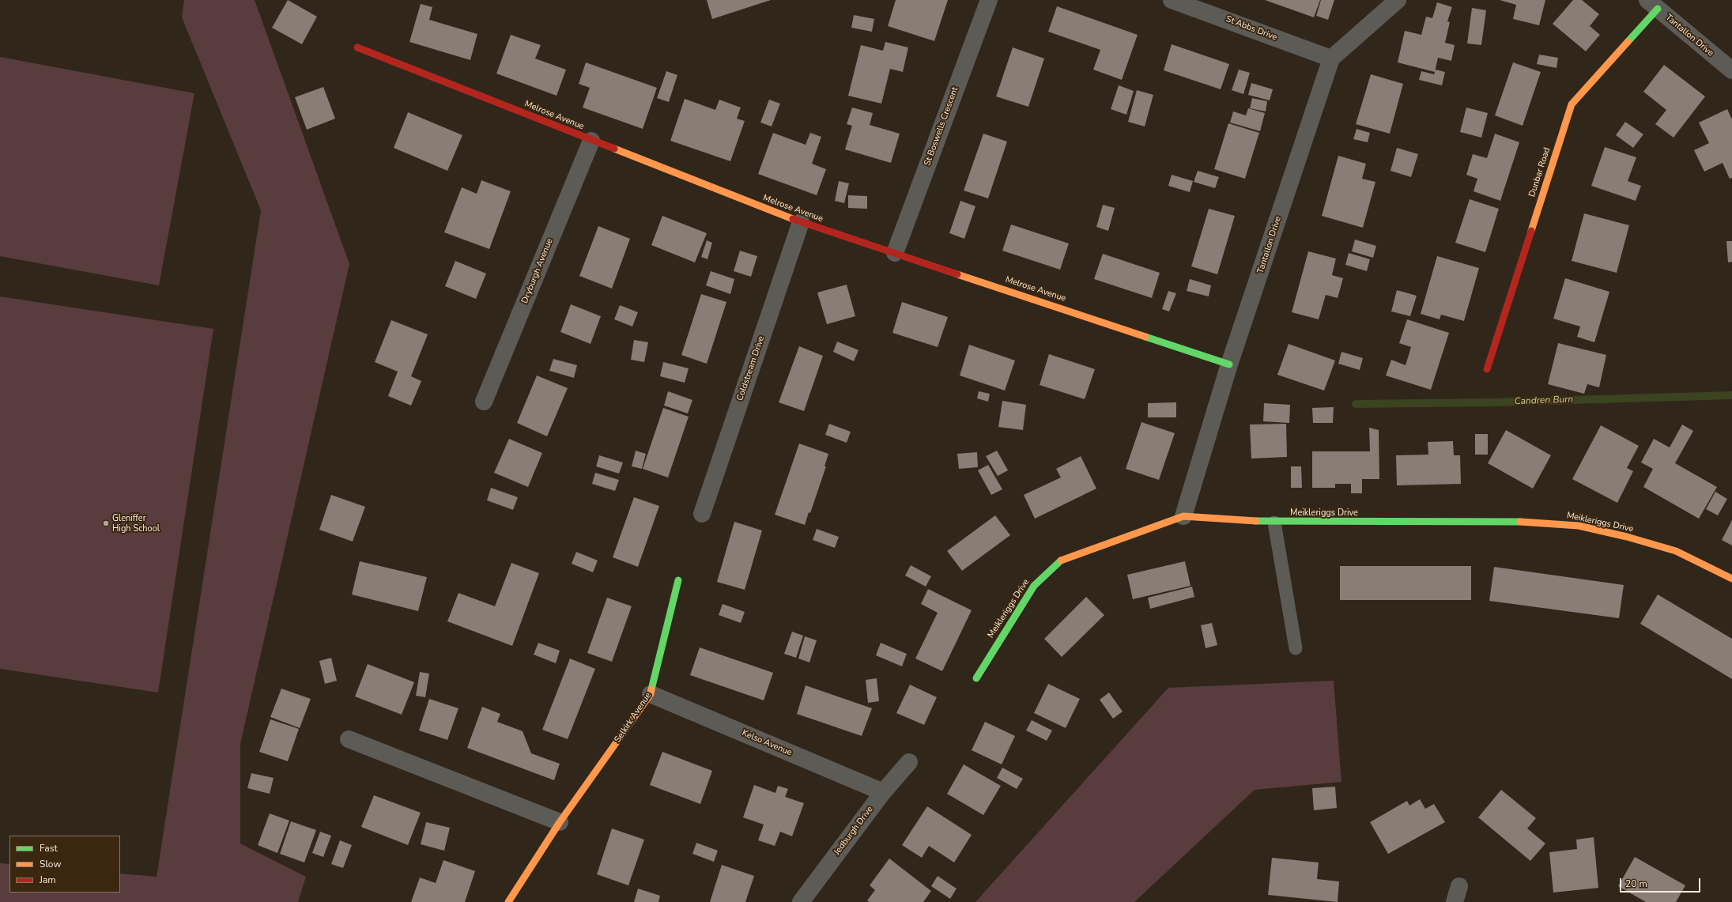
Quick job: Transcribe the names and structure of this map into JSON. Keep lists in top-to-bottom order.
{
  "streets": {
    "street": [
      "St Abbs Drive",
      "Tantallon Drive",
      "Melrose Avenue",
      "St Boswells Crescent",
      "Dunbar Road",
      "Dryburgh Avenue",
      "Coldstream Drive",
      "Meikleriggs Drive",
      "Selkirk Avenue",
      "Kelso Avenue",
      "Jedburgh Drive"
    ]
  },
  "crossings": [
    ["St Abbs Drive", "Tantallon Drive"],
    ["Tantallon Drive", "Melrose Avenue"],
    ["Tantallon Drive", "Dunbar Road"],
    ["Tantallon Drive", "Meikleriggs Drive"],
    ["Melrose Avenue", "St Boswells Crescent"],
    ["Melrose Avenue", "Dryburgh Avenue"],
    ["Melrose Avenue", "Coldstream Drive"],
    ["Selkirk Avenue", "Kelso Avenue"],
    ["Kelso Avenue", "Jedburgh Drive"]
  ],
  "water": ["Candren Burn"],
  "places": ["Gleniffer High School"],
  "legend": ["Fast", "Slow", "Jam"],
  "scale_bar": "20 m"
}
